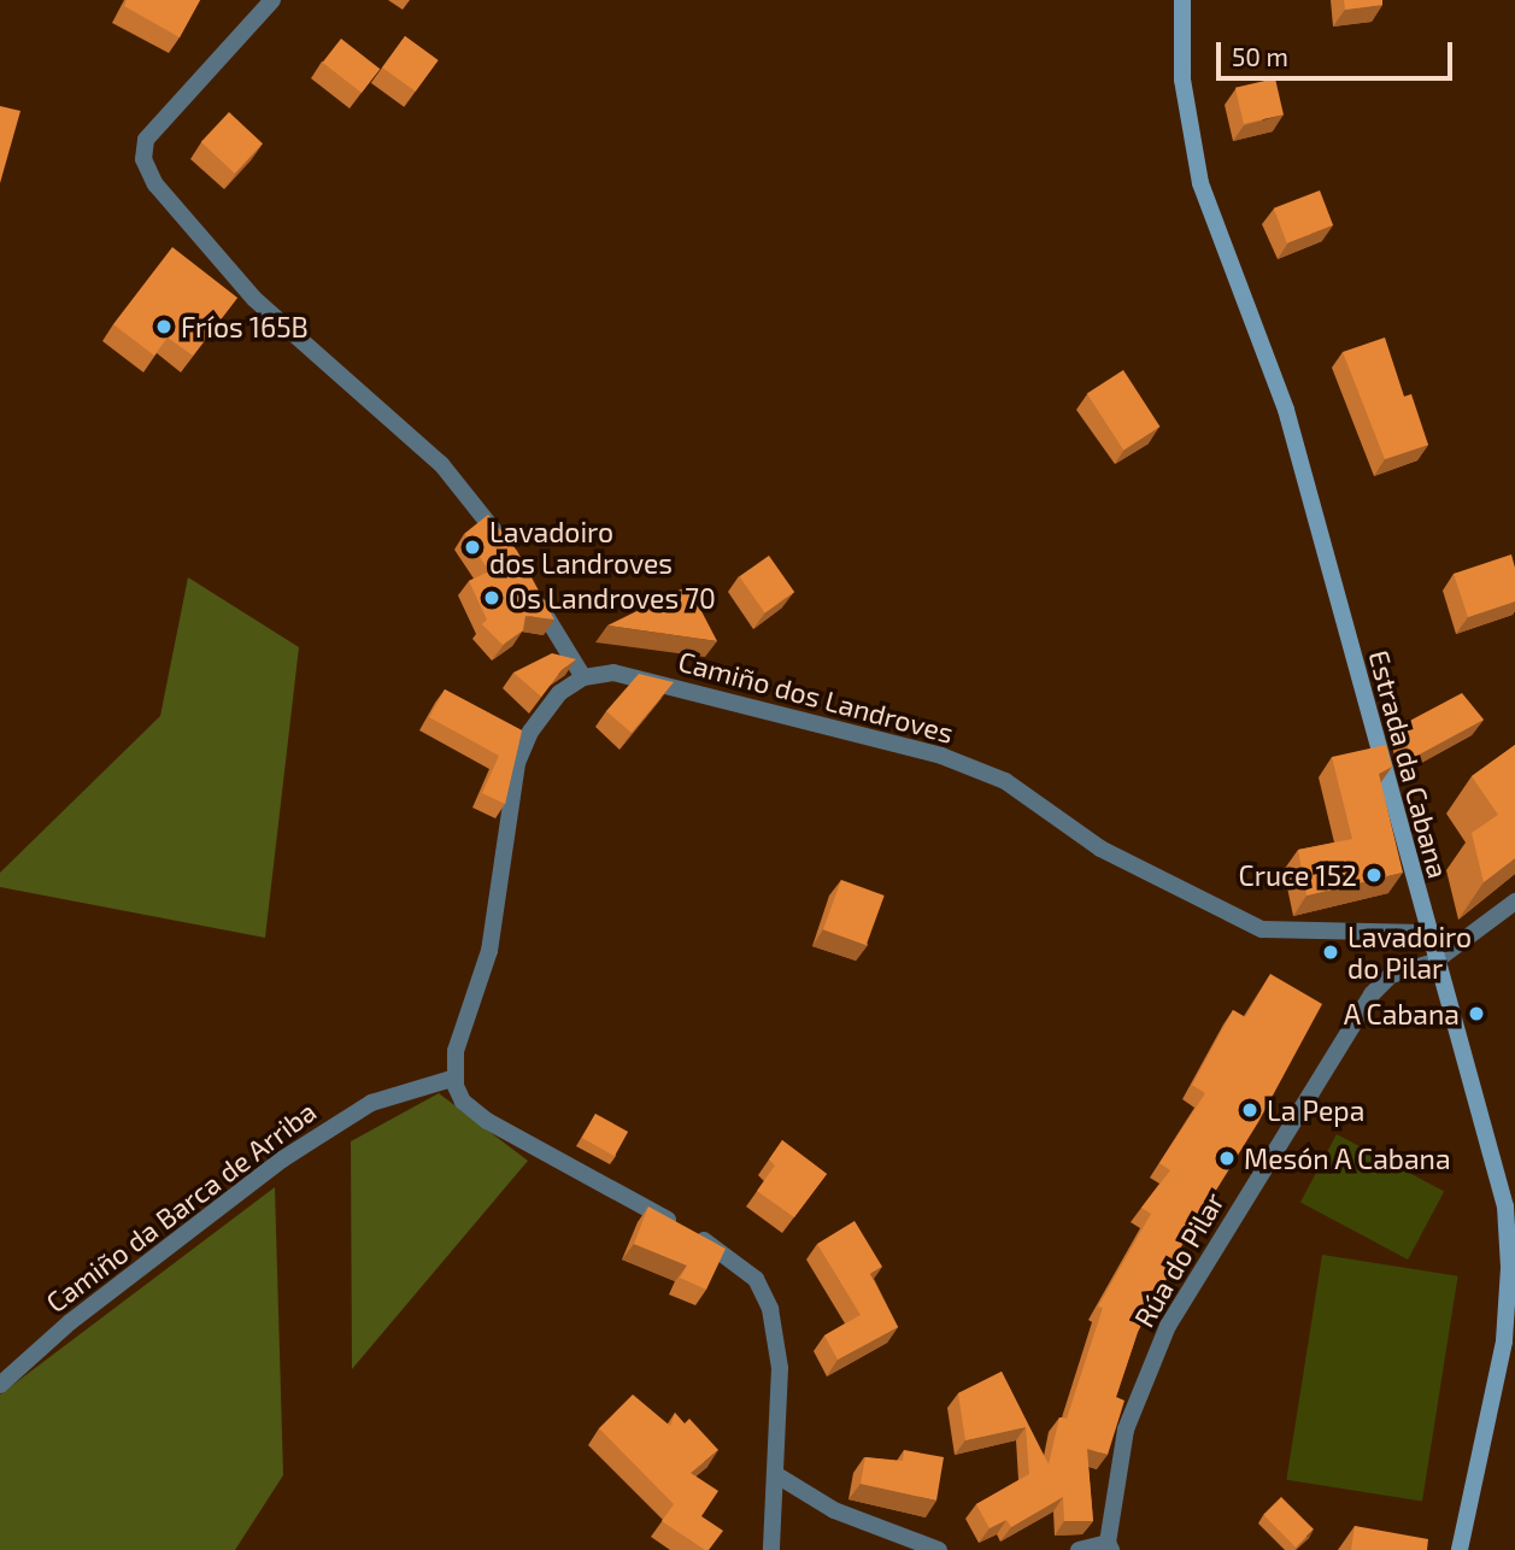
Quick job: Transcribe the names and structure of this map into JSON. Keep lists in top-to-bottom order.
{
  "streets": {
    "main road": ["Estrada da Cabana"],
    "street": ["Camiño dos Landroves", "Camiño da Barca de Arriba", "Rúa do Pilar"]
  },
  "crossings": [
    ["Camiño dos Landroves", "Estrada da Cabana"],
    ["Estrada da Cabana", "Rúa do Pilar"]
  ],
  "places": [
    "Fríos 165B",
    "Lavadoiro dos Landroves",
    "Os Landroves 70",
    "Cruce 152",
    "Lavadoiro do Pilar",
    "A Cabana",
    "La Pepa",
    "Mesón A Cabana"
  ],
  "scale_bar": "50 m"
}
